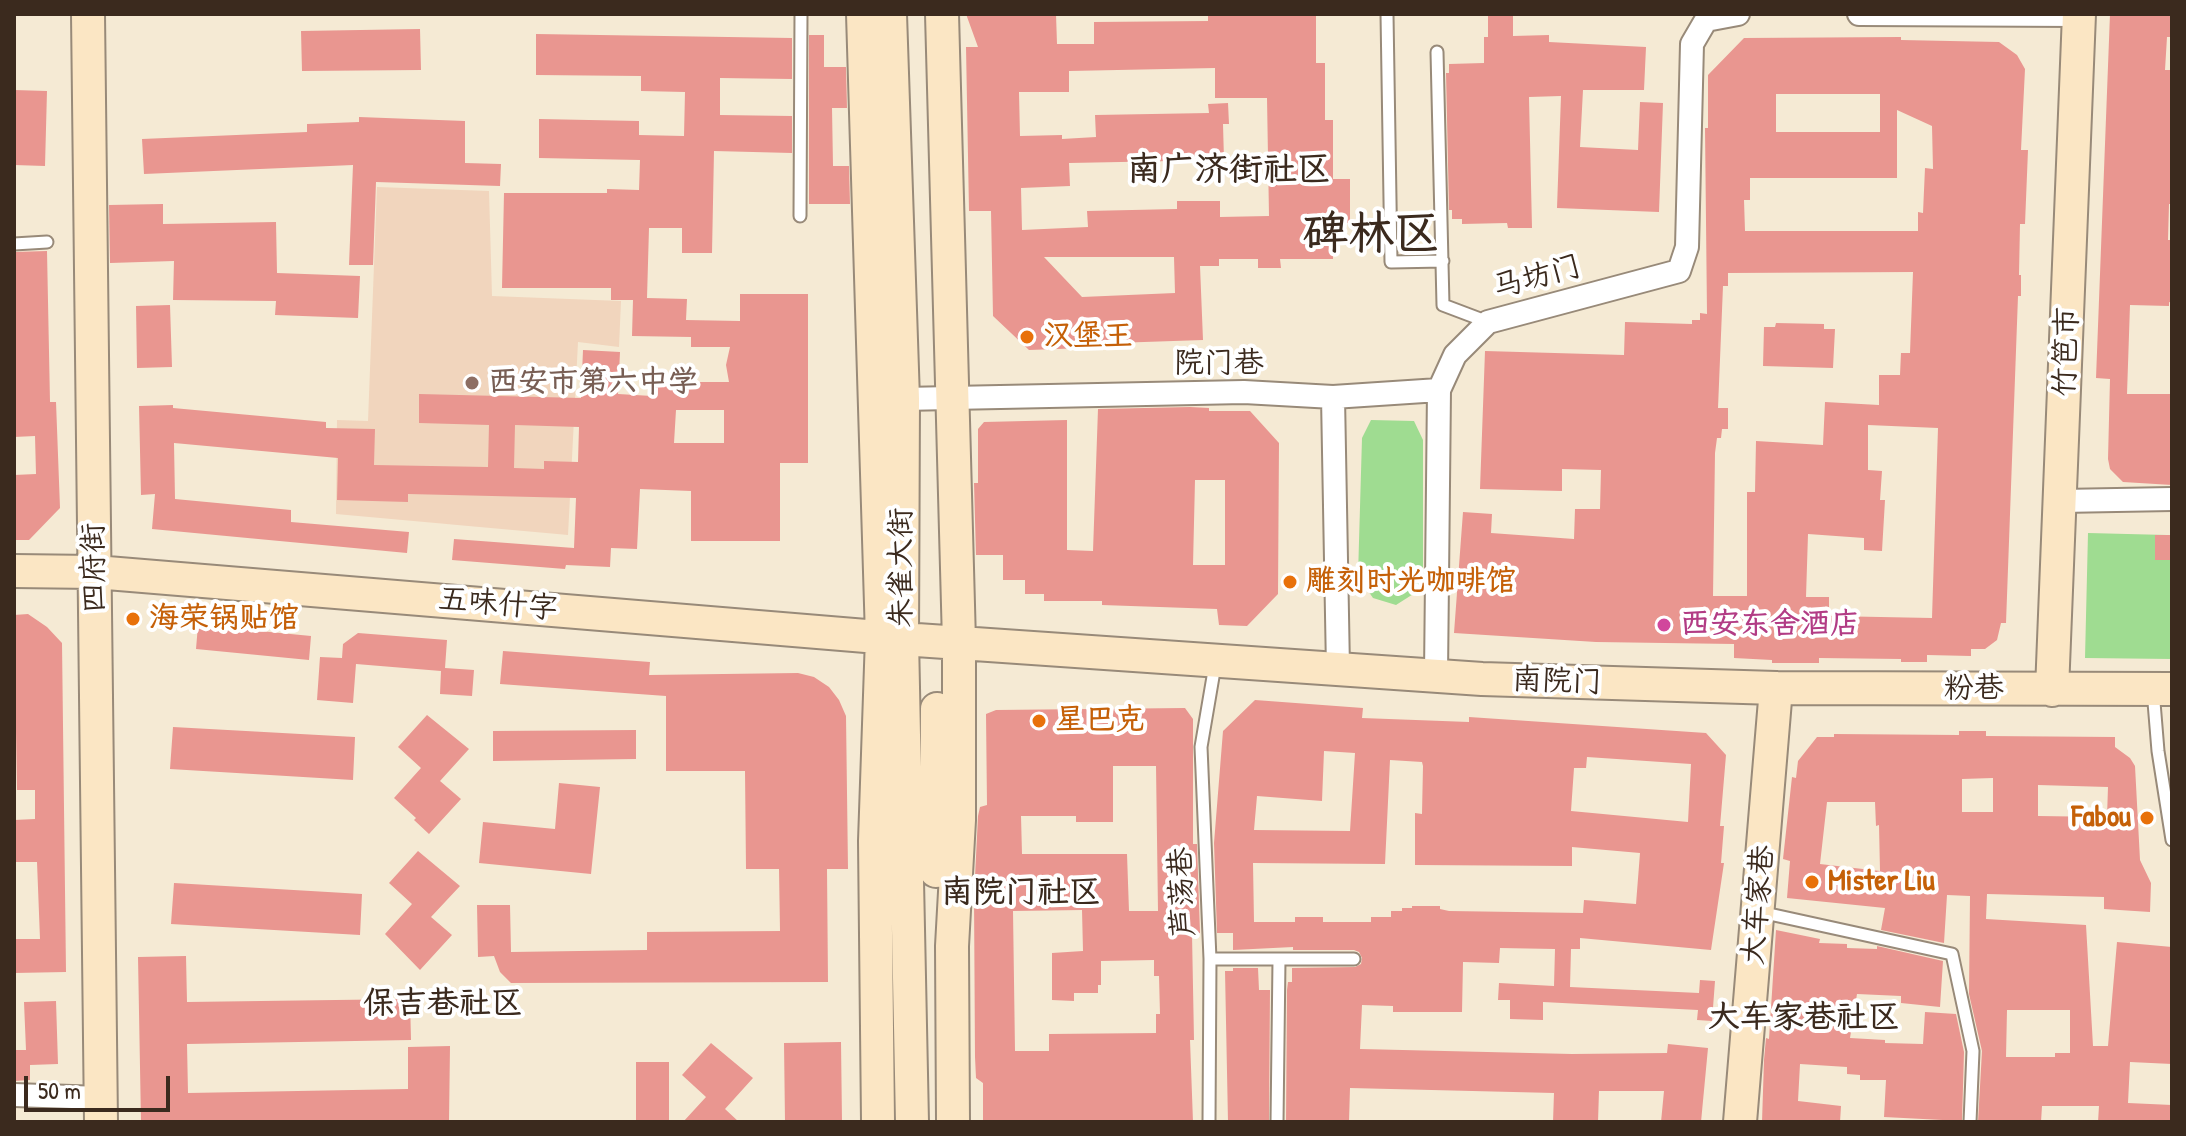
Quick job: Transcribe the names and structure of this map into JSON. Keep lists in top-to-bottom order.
{
  "streets": {
    "street": [
      "马坊门",
      "竹笆市",
      "院门巷",
      "四府街",
      "朱雀大街",
      "五味什字",
      "南院门",
      "粉巷",
      "大车家巷"
    ],
    "lane": ["芦荡巷"]
  },
  "crossings": [
    ["马坊门", "院门巷"],
    ["马坊门", "南院门"],
    ["竹笆市", "粉巷"],
    ["院门巷", "朱雀大街"],
    ["四府街", "五味什字"],
    ["朱雀大街", "五味什字"],
    ["朱雀大街", "南院门"],
    ["五味什字", "南院门"],
    ["南院门", "粉巷"],
    ["南院门", "芦荡巷"],
    ["南院门", "大车家巷"],
    ["粉巷", "大车家巷"]
  ],
  "districts": [
    "南广济街社区",
    "碑林区",
    "南院门社区",
    "保吉巷社区",
    "大车家巷社区"
  ],
  "places": [
    "汉堡王",
    "西安市第六中学",
    "雕刻时光咖啡馆",
    "海荣锅贴馆",
    "西安东舍酒店",
    "星巴克",
    "Fabou",
    "Mister Liu"
  ],
  "scale_bar": "50 m"
}
